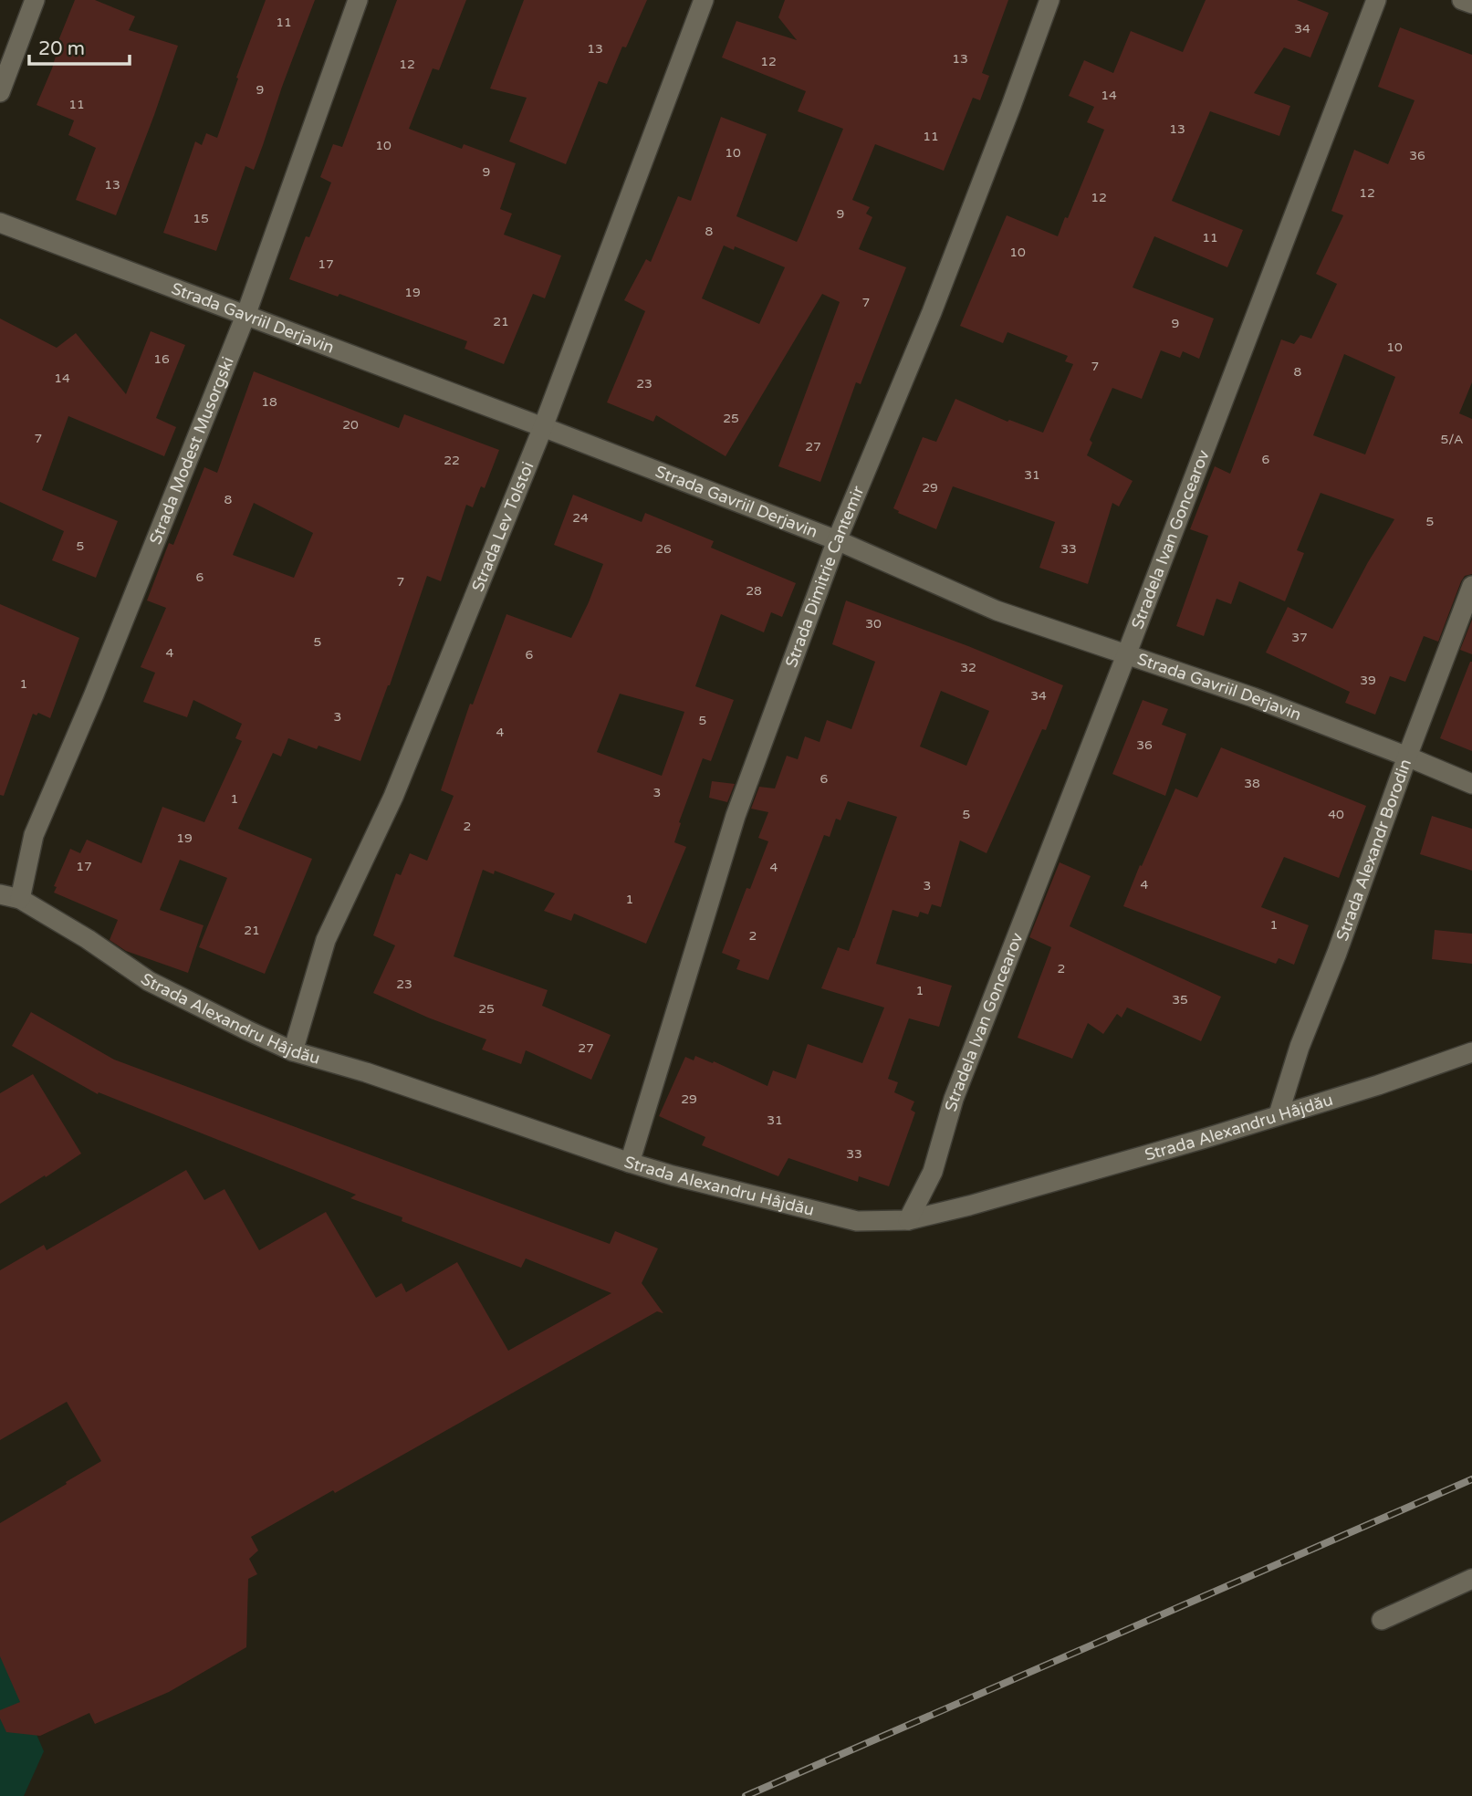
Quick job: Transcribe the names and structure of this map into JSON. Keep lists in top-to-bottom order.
{
  "streets": {
    "street": [
      "Strada Gavriil Derjavin",
      "Strada Modest Musorgski",
      "Strada Lev Tolstoi",
      "Stradela Ivan Goncearov",
      "Strada Dimitrie Cantemir",
      "Strada Alexandr Borodin",
      "Strada Alexandru Hâjdău"
    ]
  },
  "crossings": [
    ["Strada Gavriil Derjavin", "Strada Modest Musorgski"],
    ["Strada Gavriil Derjavin", "Strada Lev Tolstoi"],
    ["Strada Gavriil Derjavin", "Stradela Ivan Goncearov"],
    ["Strada Gavriil Derjavin", "Strada Dimitrie Cantemir"],
    ["Strada Gavriil Derjavin", "Strada Alexandr Borodin"],
    ["Strada Modest Musorgski", "Strada Alexandru Hâjdău"],
    ["Strada Lev Tolstoi", "Strada Alexandru Hâjdău"],
    ["Stradela Ivan Goncearov", "Strada Alexandru Hâjdău"],
    ["Strada Dimitrie Cantemir", "Strada Alexandru Hâjdău"],
    ["Strada Alexandr Borodin", "Strada Alexandru Hâjdău"]
  ],
  "house_numbers": [
    "11",
    "34",
    "13",
    "13",
    "12",
    "12",
    "9",
    "14",
    "11",
    "13",
    "11",
    "10",
    "10",
    "36",
    "9",
    "13",
    "12",
    "12",
    "9",
    "15",
    "8",
    "11",
    "10",
    "17",
    "19",
    "7",
    "21",
    "9",
    "10",
    "16",
    "7",
    "8",
    "14",
    "23",
    "18",
    "25",
    "20",
    "7",
    "5/A",
    "27",
    "6",
    "22",
    "31",
    "29",
    "8",
    "24",
    "5",
    "5",
    "26",
    "33",
    "6",
    "7",
    "28",
    "30",
    "37",
    "5",
    "4",
    "6",
    "32",
    "39",
    "1",
    "34",
    "3",
    "5",
    "4",
    "36",
    "6",
    "38",
    "3",
    "1",
    "5",
    "40",
    "2",
    "19",
    "17",
    "4",
    "4",
    "3",
    "1",
    "1",
    "21",
    "2",
    "2",
    "23",
    "1",
    "35",
    "25",
    "27",
    "29",
    "31",
    "33"
  ],
  "scale_bar": "20 m"
}
